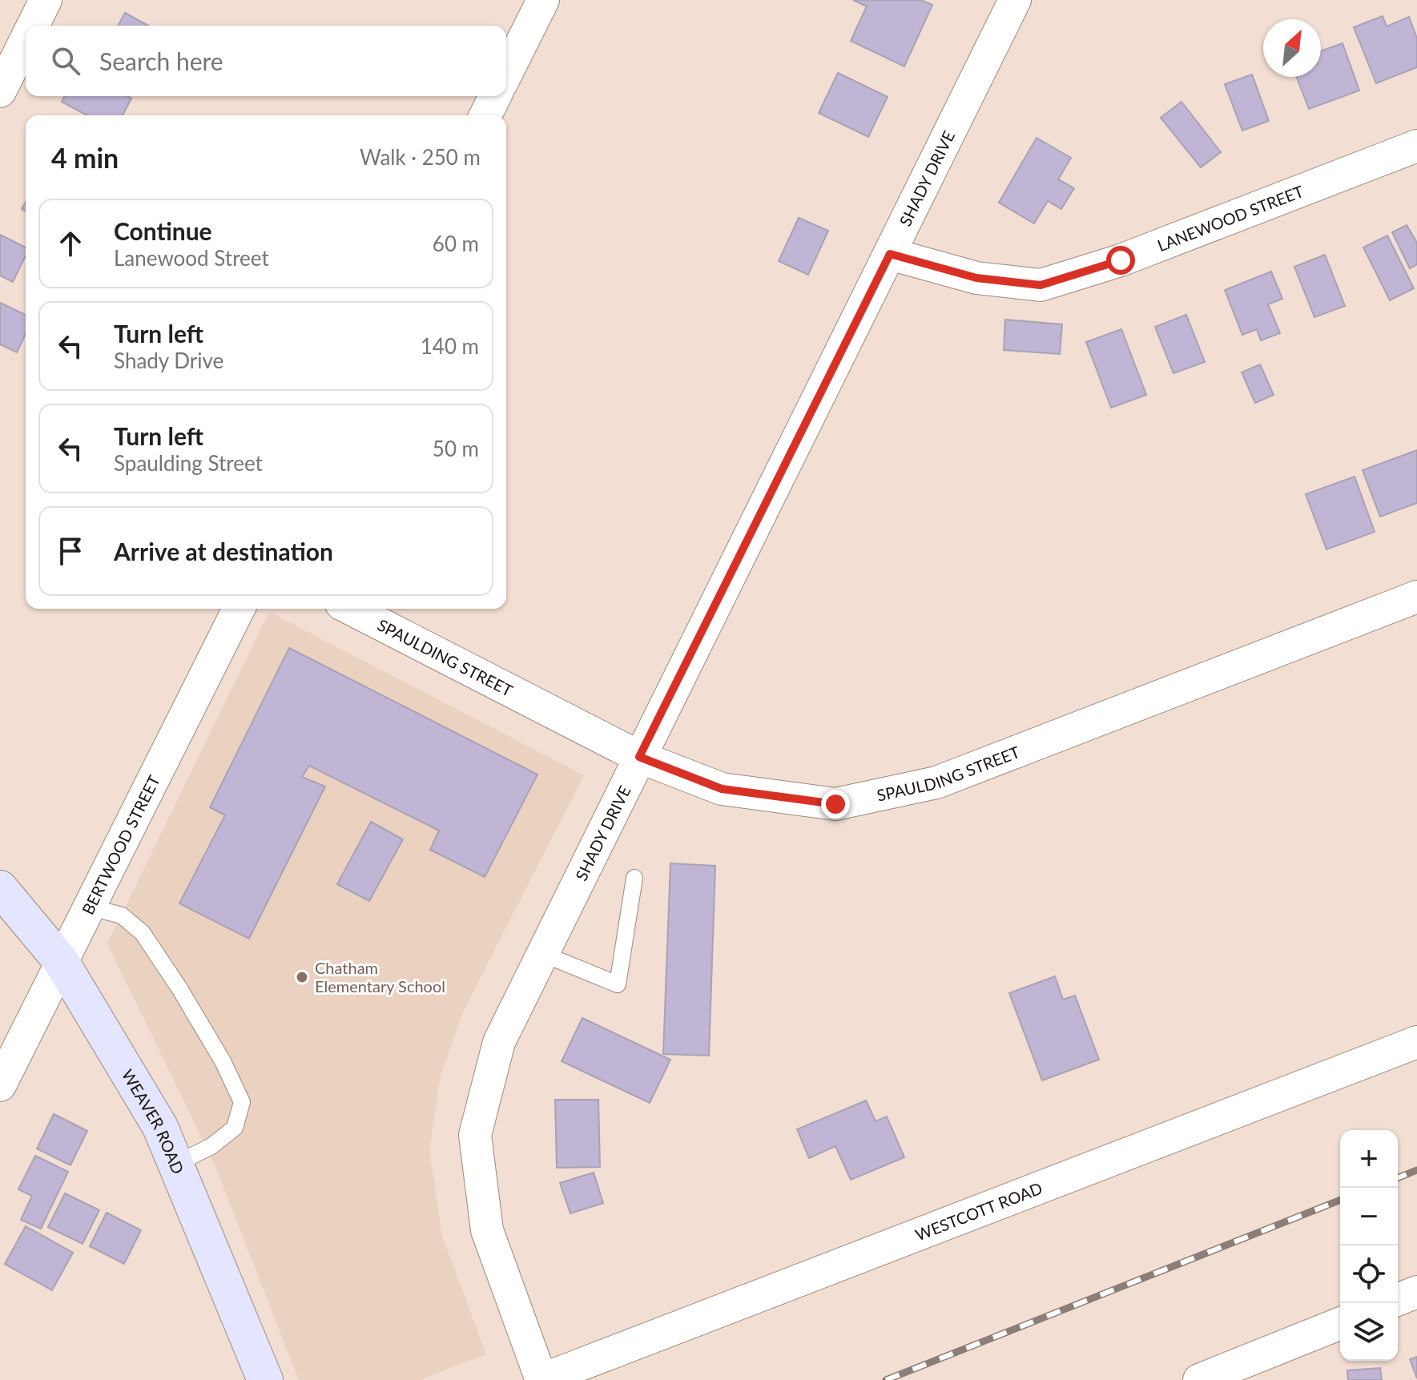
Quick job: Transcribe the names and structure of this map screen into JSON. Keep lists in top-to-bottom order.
{
  "streets": {
    "street": [
      "SHADY DRIVE",
      "LANEWOOD STREET",
      "SPAULDING STREET",
      "BERTWOOD STREET",
      "WEAVER ROAD",
      "WESTCOTT ROAD"
    ]
  },
  "crossings": [
    ["SHADY DRIVE", "LANEWOOD STREET"],
    ["SHADY DRIVE", "SPAULDING STREET"],
    ["SHADY DRIVE", "WESTCOTT ROAD"],
    ["BERTWOOD STREET", "WEAVER ROAD"]
  ],
  "places": ["Chatham Elementary School"],
  "north": "top right",
  "page": {
    "search": "Search here",
    "heading": ["4 min", "Walk · 250 m"],
    "list": [
      ["Continue", "Lanewood Street", "60 m"],
      ["Turn left", "Shady Drive", "140 m"],
      ["Turn left", "Spaulding Street", "50 m"],
      "Arrive at destination"
    ],
    "map_buttons": ["+", "−"]
  }
}
